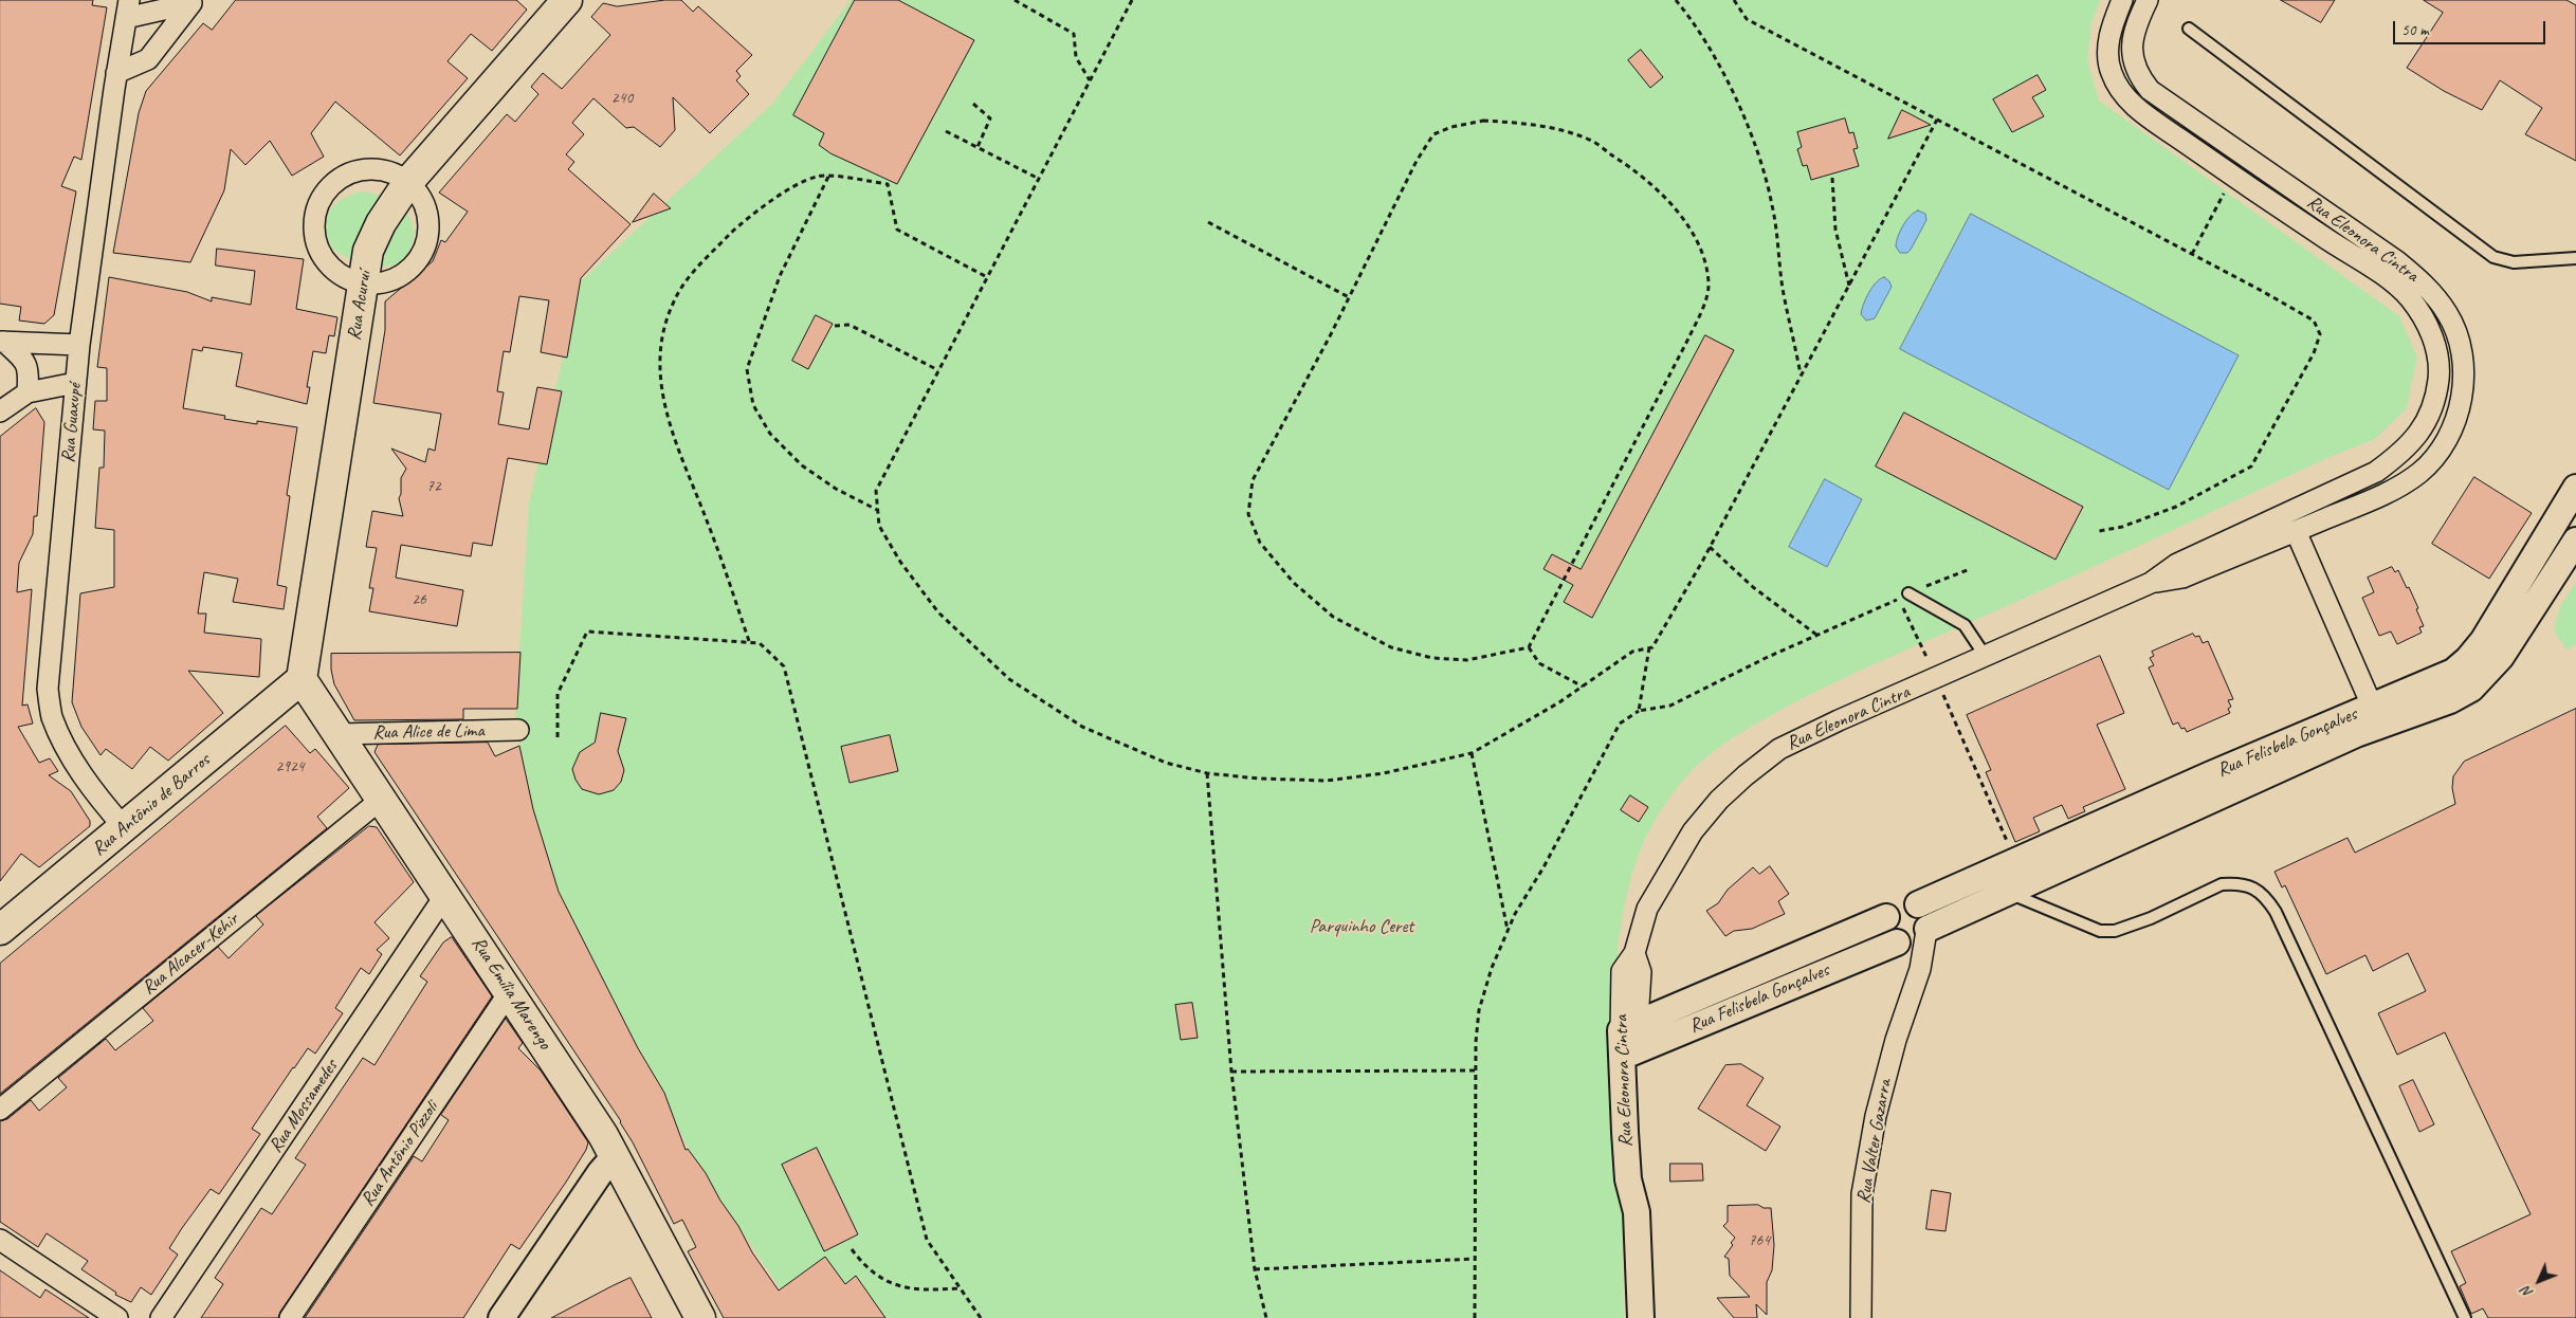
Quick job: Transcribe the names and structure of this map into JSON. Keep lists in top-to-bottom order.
{
  "streets": {
    "main road": ["Rua Acuruí", "Rua Antônio de Barros", "Rua Emília Marengo"],
    "street": [
      "Rua Eleonora Cintra",
      "Rua Guaxupé",
      "Rua Alice de Lima",
      "Rua Felisbela Gonçalves",
      "Rua Alcacer-Kehir",
      "Rua Mossamedes",
      "Rua Valter Gazarra",
      "Rua Antônio Pizzoli"
    ]
  },
  "crossings": [
    ["Rua Eleonora Cintra", "Rua Felisbela Gonçalves"],
    ["Rua Acuruí", "Rua Antônio de Barros"],
    ["Rua Acuruí", "Rua Emília Marengo"],
    ["Rua Guaxupé", "Rua Antônio de Barros"],
    ["Rua Alice de Lima", "Rua Emília Marengo"],
    ["Rua Felisbela Gonçalves", "Rua Valter Gazarra"],
    ["Rua Antônio de Barros", "Rua Emília Marengo"],
    ["Rua Alcacer-Kehir", "Rua Emília Marengo"],
    ["Rua Emília Marengo", "Rua Mossamedes"],
    ["Rua Emília Marengo", "Rua Antônio Pizzoli"]
  ],
  "parks": ["Parquinho Ceret"],
  "house_numbers": [
    "240",
    "72",
    "26",
    "2924",
    "764"
  ],
  "scale_bar": "50 m",
  "north": "bottom left"
}
